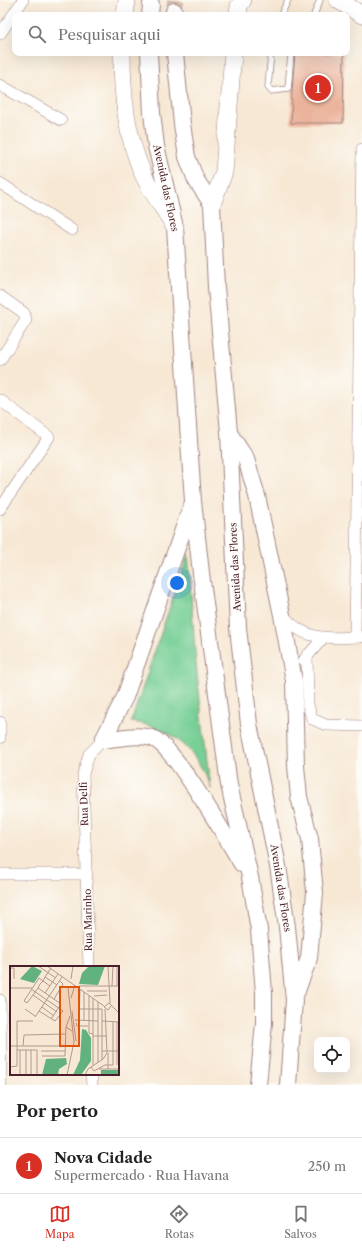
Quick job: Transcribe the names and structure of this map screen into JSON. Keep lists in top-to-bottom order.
{
  "streets": {
    "main road": ["Avenida das Flores"],
    "street": ["Rua Delfi", "Rua Marinho"]
  },
  "crossings": [
    ["Rua Delfi", "Rua Marinho"]
  ],
  "page": {
    "search": "Pesquisar aqui",
    "pins": "1",
    "heading": "Por perto",
    "list": [
      {
        "mark": "1",
        "name": "Nova Cidade",
        "note": "Supermercado · Rua Havana",
        "value": "250 m"
      }
    ],
    "nav": ["Mapa", "Rotas", "Salvos"]
  }
}
